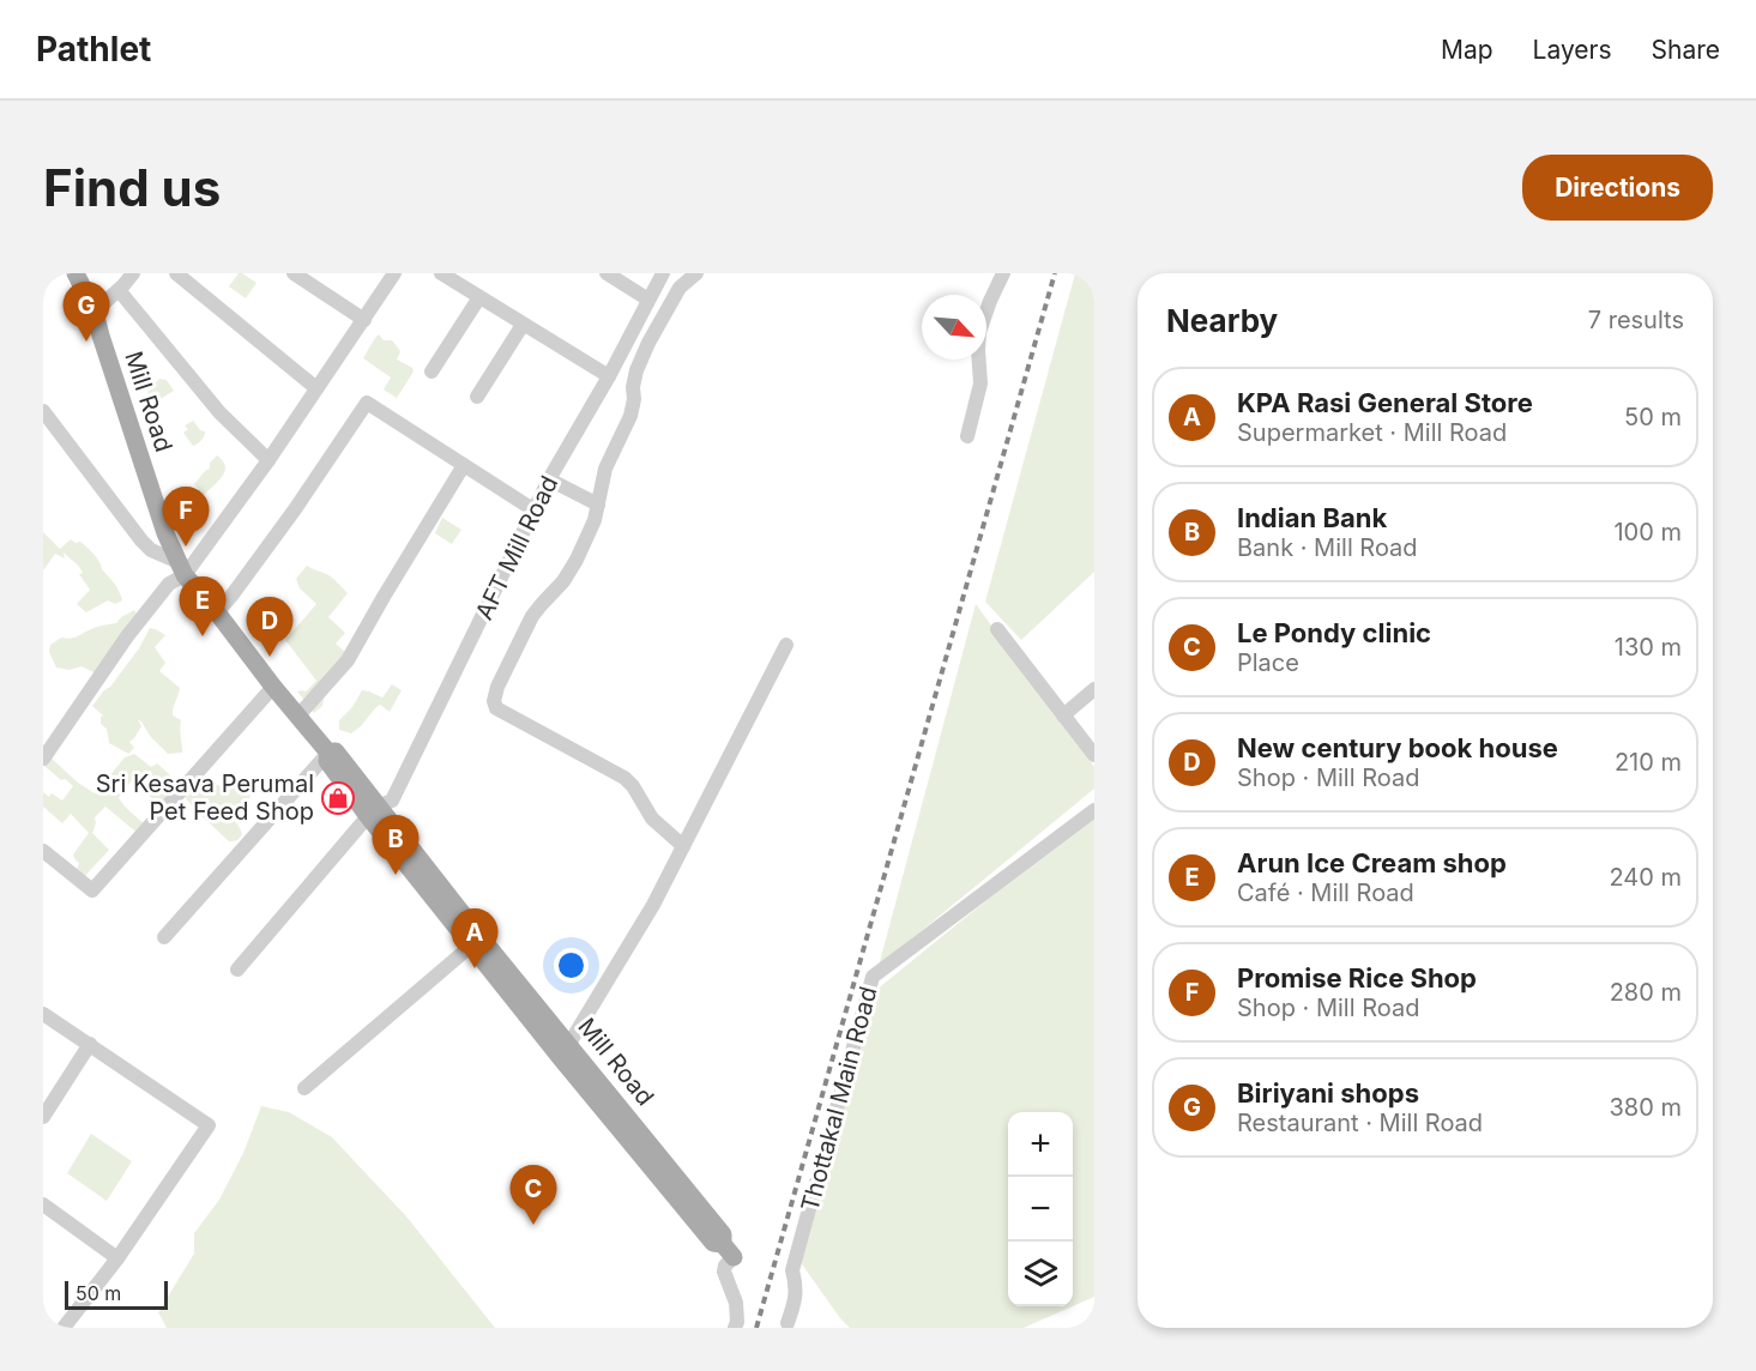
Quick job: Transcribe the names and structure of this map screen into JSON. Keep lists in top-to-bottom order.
{
  "streets": {
    "main road": ["Mill Road"],
    "street": ["AFT Mill Road", "Thottakal Main Road"]
  },
  "crossings": [
    ["Mill Road", "AFT Mill Road"]
  ],
  "places": {
    "shop": ["Sri Kesava Perumal Pet Feed Shop"]
  },
  "scale_bar": "50 m",
  "north": "bottom right",
  "page": {
    "header": "Pathlet",
    "nav": ["Map", "Layers", "Share"],
    "buttons": "Directions",
    "title": "Find us",
    "heading": ["Nearby", "7 results"],
    "pins": [
      "G",
      "F",
      "E",
      "D",
      "B",
      "A",
      "C"
    ],
    "list": [
      {
        "mark": "A",
        "name": "KPA Rasi General Store",
        "note": "Supermarket · Mill Road",
        "value": "50 m"
      },
      {
        "mark": "B",
        "name": "Indian Bank",
        "note": "Bank · Mill Road",
        "value": "100 m"
      },
      {
        "mark": "C",
        "name": "Le Pondy clinic",
        "note": "Place",
        "value": "130 m"
      },
      {
        "mark": "D",
        "name": "New century book house",
        "note": "Shop · Mill Road",
        "value": "210 m"
      },
      {
        "mark": "E",
        "name": "Arun Ice Cream shop",
        "note": "Café · Mill Road",
        "value": "240 m"
      },
      {
        "mark": "F",
        "name": "Promise Rice Shop",
        "note": "Shop · Mill Road",
        "value": "280 m"
      },
      {
        "mark": "G",
        "name": "Biriyani shops",
        "note": "Restaurant · Mill Road",
        "value": "380 m"
      }
    ],
    "map_buttons": ["+", "−"],
    "scale": "50 m"
  }
}
